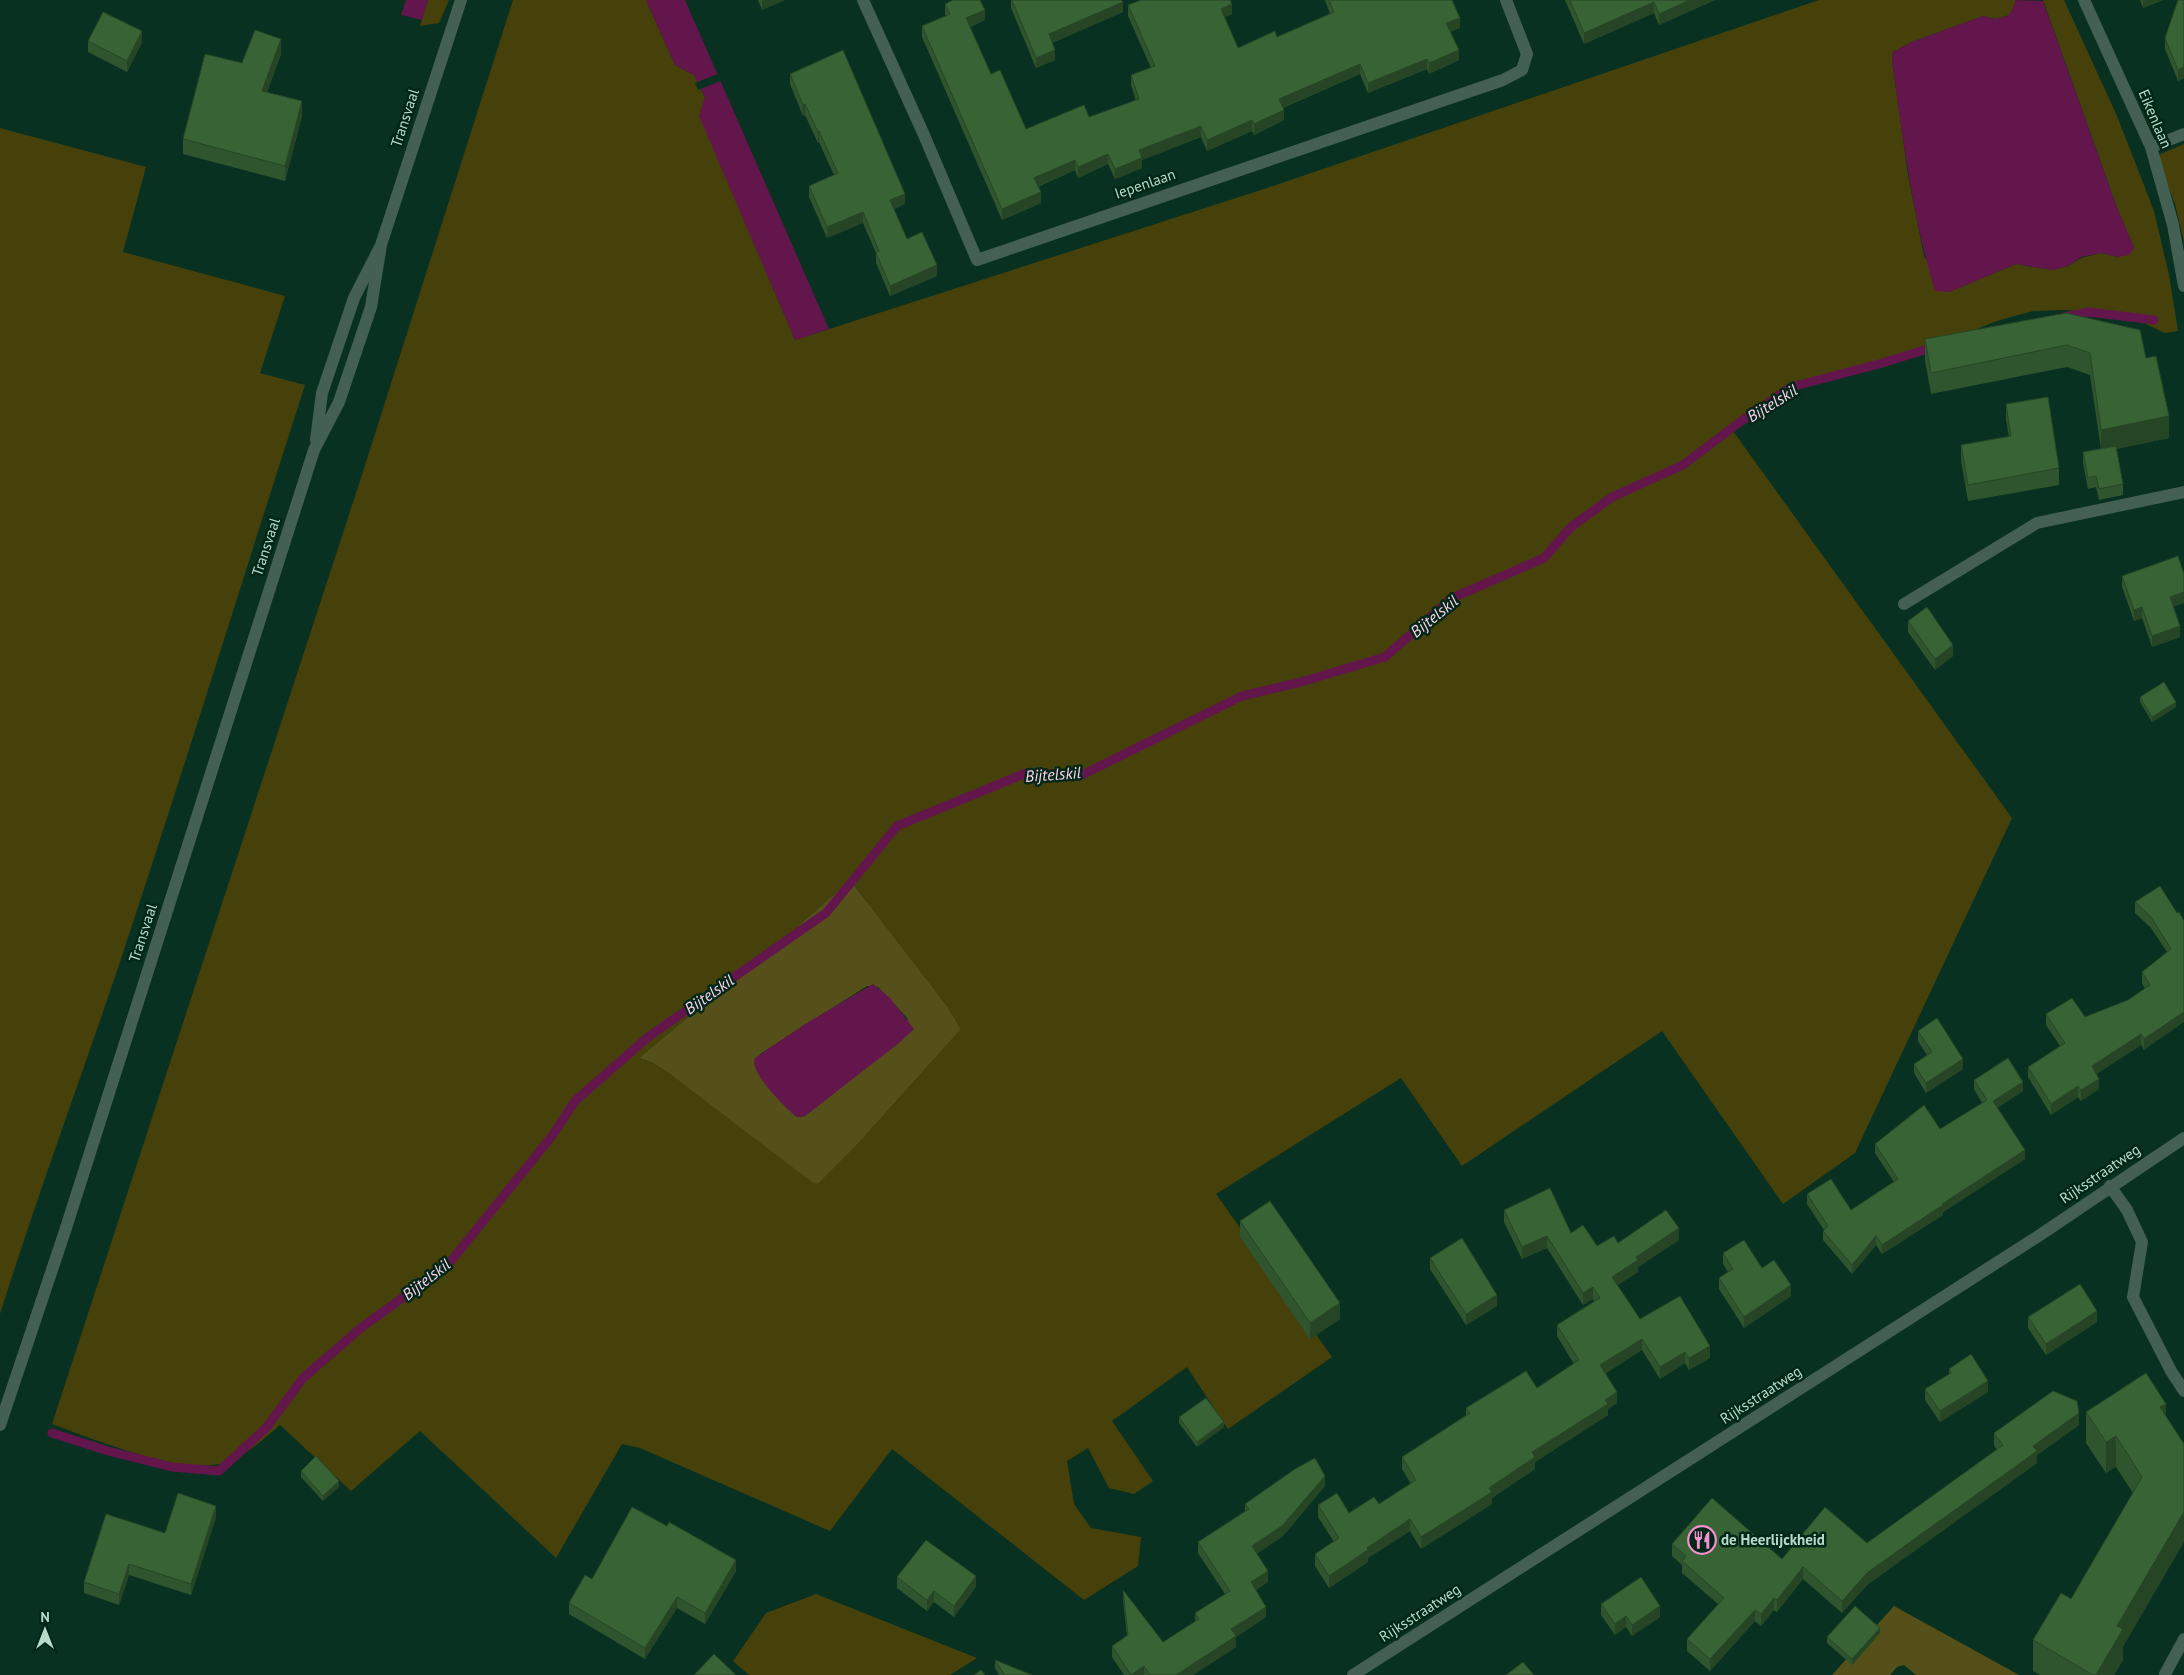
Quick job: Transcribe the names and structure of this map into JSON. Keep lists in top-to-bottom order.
{
  "streets": {
    "street": [
      "Transvaal",
      "Eikenlaan",
      "Iepenlaan",
      "Rijksstraatweg"
    ]
  },
  "water": ["Bijtelskil"],
  "places": {
    "restaurant": ["de Heerlijckheid"]
  },
  "north": "top"
}
